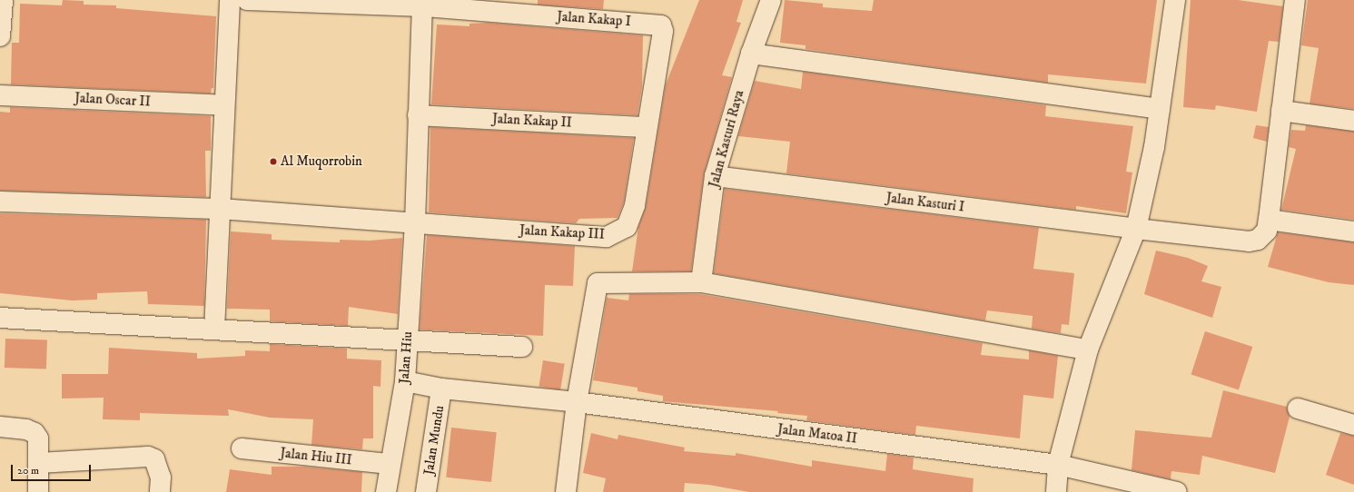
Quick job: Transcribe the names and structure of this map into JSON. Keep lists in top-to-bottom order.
{
  "streets": {
    "street": [
      "Jalan Kakap I",
      "Jalan Oscar II",
      "Jalan Kakap II",
      "Jalan Kasturi Raya",
      "Jalan Kasturi I",
      "Jalan Kakap III",
      "Jalan Hiu",
      "Jalan Matoa II",
      "Jalan Mundu",
      "Jalan Hiu III"
    ]
  },
  "crossings": [
    ["Jalan Kakap I", "Jalan Kakap II"],
    ["Jalan Kakap I", "Jalan Kakap III"],
    ["Jalan Kakap I", "Jalan Hiu"],
    ["Jalan Kakap II", "Jalan Kakap III"],
    ["Jalan Kakap II", "Jalan Hiu"],
    ["Jalan Kasturi Raya", "Jalan Kasturi I"],
    ["Jalan Kakap III", "Jalan Hiu"],
    ["Jalan Hiu", "Jalan Matoa II"],
    ["Jalan Hiu", "Jalan Hiu III"],
    ["Jalan Matoa II", "Jalan Mundu"]
  ],
  "places": ["Al Muqorrobin"],
  "scale_bar": "20 m"
}
